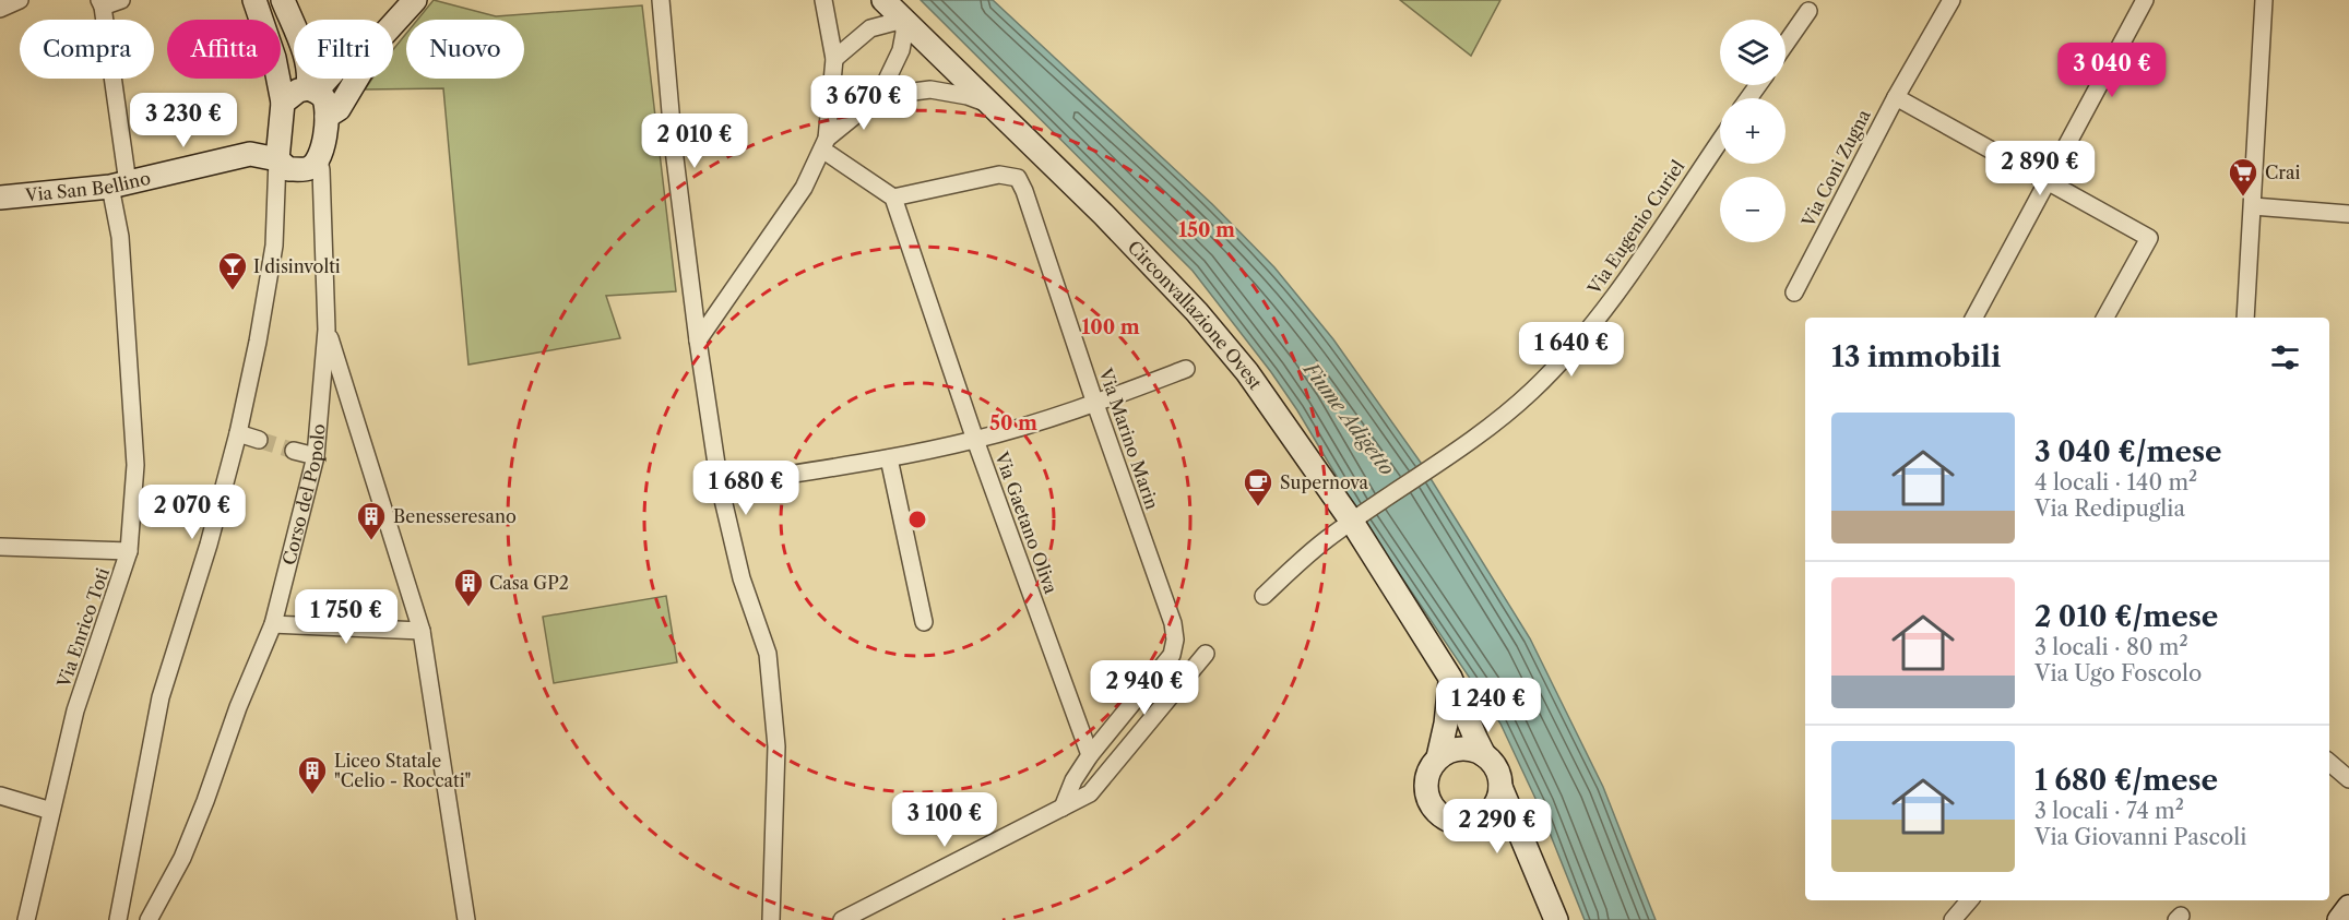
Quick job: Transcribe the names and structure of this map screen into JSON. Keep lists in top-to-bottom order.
{
  "streets": {
    "main road": ["Via San Bellino", "Circonvallazione Ovest"],
    "street": [
      "Via Coni Zugna",
      "Via Eugenio Curiel",
      "Via Marino Marin",
      "Corso del Popolo",
      "Via Gaetano Oliva",
      "Via Enrico Toti"
    ]
  },
  "crossings": [
    ["Via San Bellino", "Via Enrico Toti"],
    ["Via Eugenio Curiel", "Circonvallazione Ovest"],
    ["Via Marino Marin", "Via Gaetano Oliva"]
  ],
  "water": ["Fiume Adigetto"],
  "places": {
    "supermarket": ["Crai"],
    "bar": ["I disinvolti"],
    "cafe": ["Supernova"],
    "building": ["Benesseresano", "Casa GP2", "Liceo Statale \"Celio - Roccati\""]
  },
  "page": {
    "map_buttons": ["+", "−"],
    "chip": [
      "Compra",
      "Affitta",
      "Filtri",
      "Nuovo"
    ],
    "price": [
      "3 040 €",
      "3 670 €",
      "3 230 €",
      "2 010 €",
      "2 890 €",
      "1 640 €",
      "1 680 €",
      "2 070 €",
      "1 750 €",
      "2 940 €",
      "1 240 €",
      "3 100 €",
      "2 290 €"
    ],
    "heading": "13 immobili",
    "list": [
      {
        "name": "3 040 €/mese",
        "note": "4 locali · 140 m² · Via Redipuglia"
      },
      {
        "name": "2 010 €/mese",
        "note": "3 locali · 80 m² · Via Ugo Foscolo"
      },
      {
        "name": "1 680 €/mese",
        "note": "3 locali · 74 m² · Via Giovanni Pascoli"
      }
    ]
  },
  "rings": ["150 m", "100 m", "50 m"]
}
